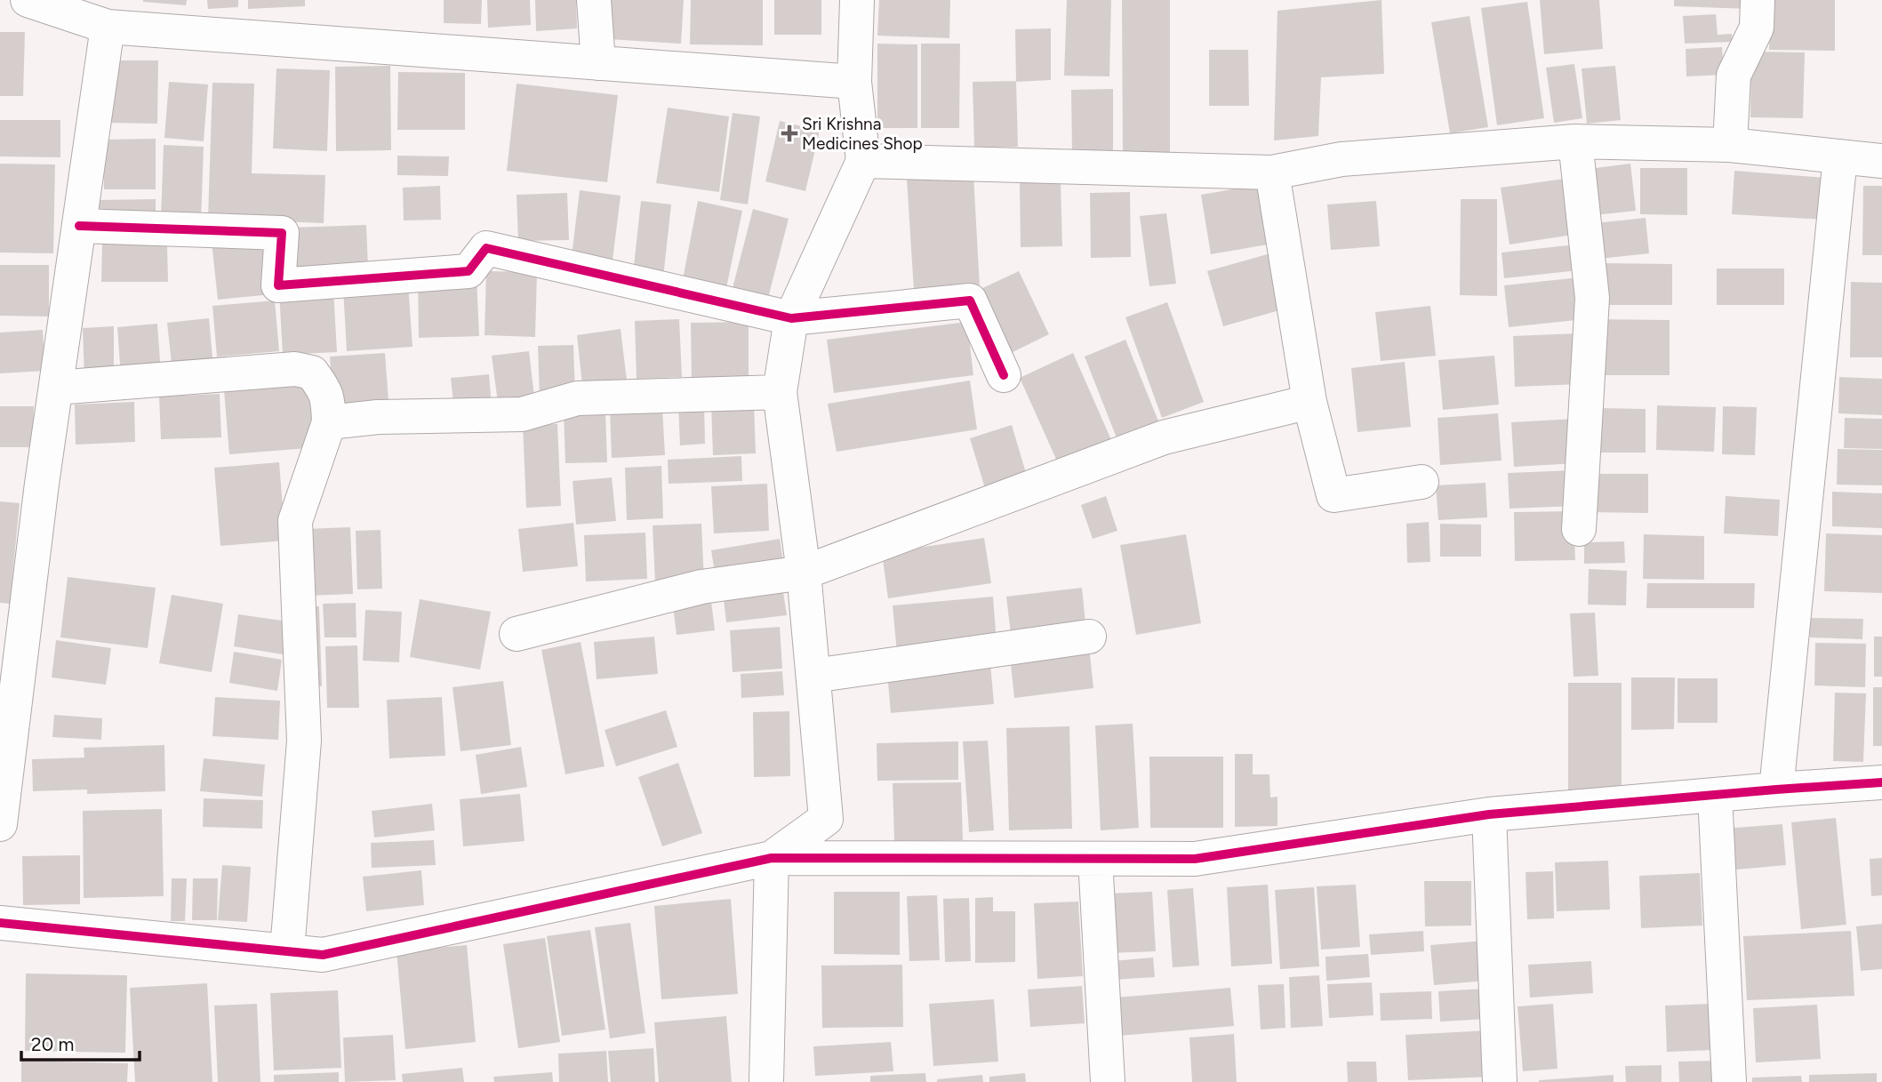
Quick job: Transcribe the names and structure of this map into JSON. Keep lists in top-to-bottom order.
{
  "places": {
    "health": ["Sri Krishna Medicines Shop"]
  },
  "scale_bar": "20 m"
}
